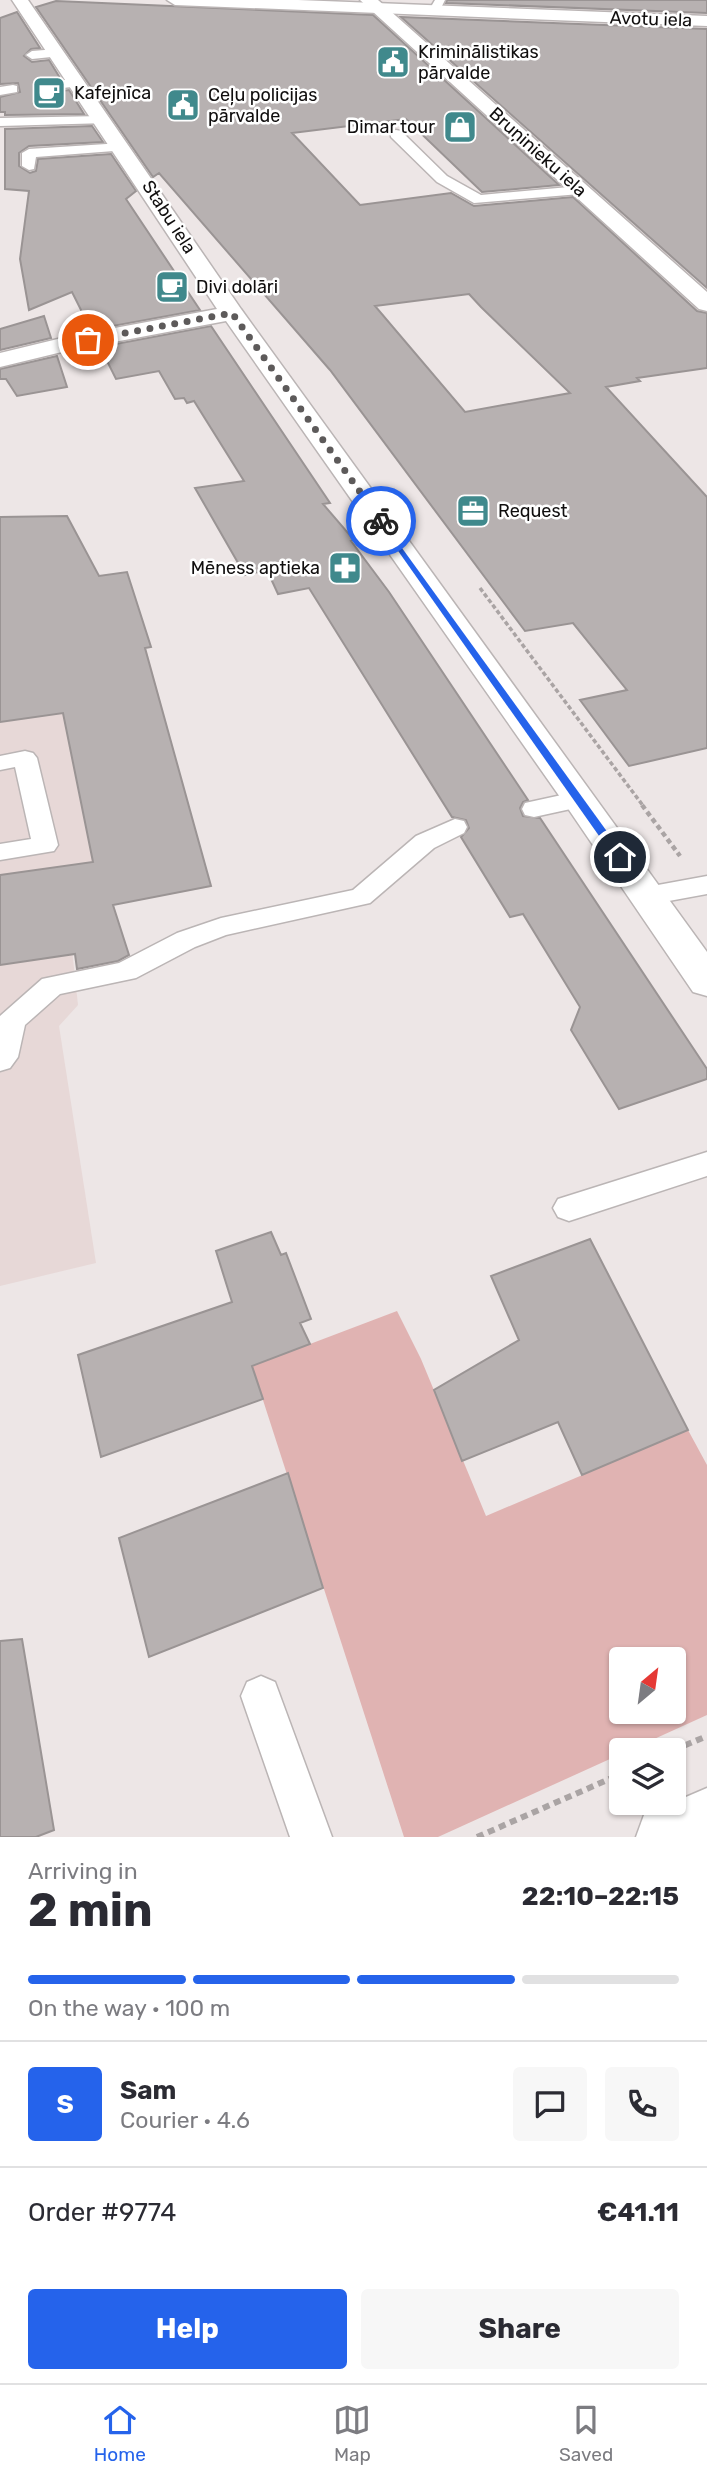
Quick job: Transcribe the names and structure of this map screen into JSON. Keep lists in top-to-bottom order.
{
  "streets": {
    "street": ["Avotu iela", "Bruņinieku iela", "Stabu iela"]
  },
  "crossings": [
    ["Avotu iela", "Bruņinieku iela"]
  ],
  "places": {
    "public building": ["Kriminālistikas pārvalde", "Ceļu policijas pārvalde"],
    "cafe": ["Kafejnīca", "Divi dolāri"],
    "shop": ["Dimar tour"],
    "office": ["Request"],
    "pharmacy": ["Mēness aptieka"]
  },
  "north": "top right",
  "page": {
    "heading": ["2 min", "Arriving in", "22:10–22:15"],
    "panel": [
      "Sam",
      "Courier · 4.6",
      "Order #9774",
      "€41.11"
    ],
    "bar": "On the way · 100 m",
    "round": "S",
    "buttons": ["Help", "Share"],
    "tabs": ["Home", "Map", "Saved"]
  }
}
